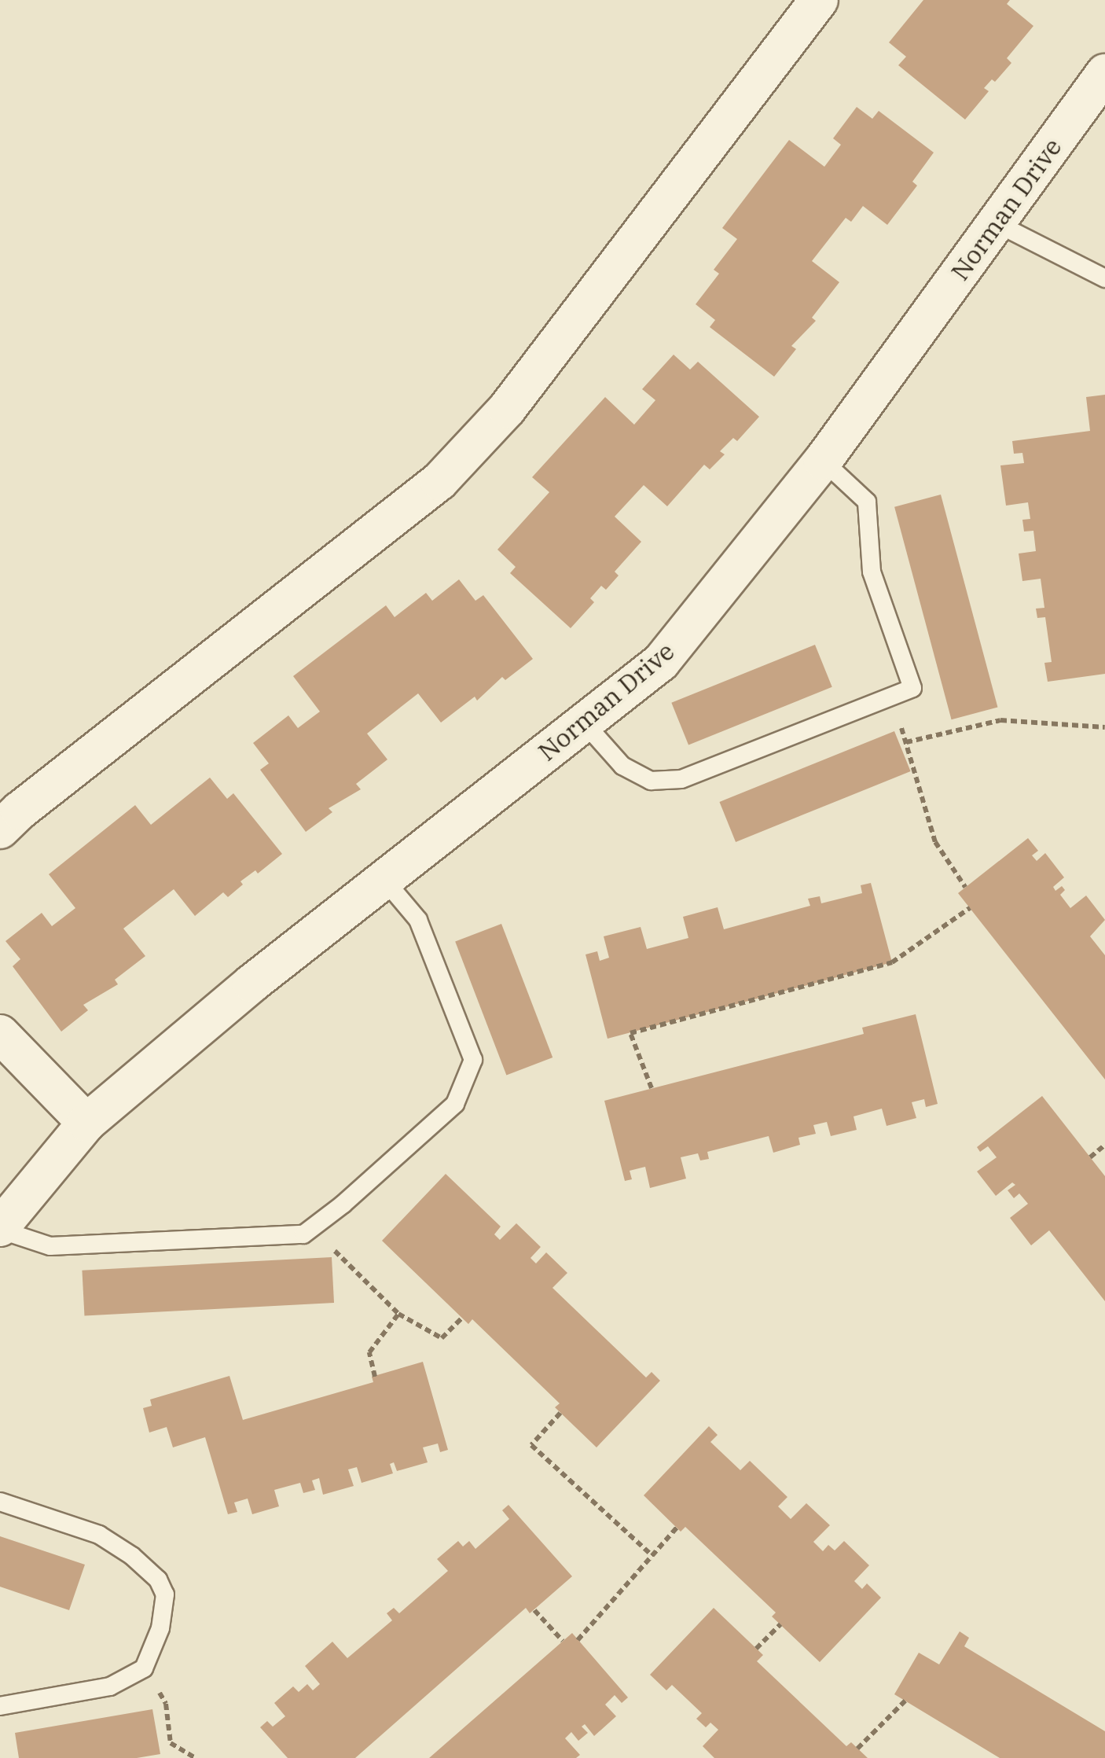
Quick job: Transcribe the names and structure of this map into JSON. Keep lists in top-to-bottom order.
{
  "streets": {
    "street": ["Norman Drive"]
  }
}
